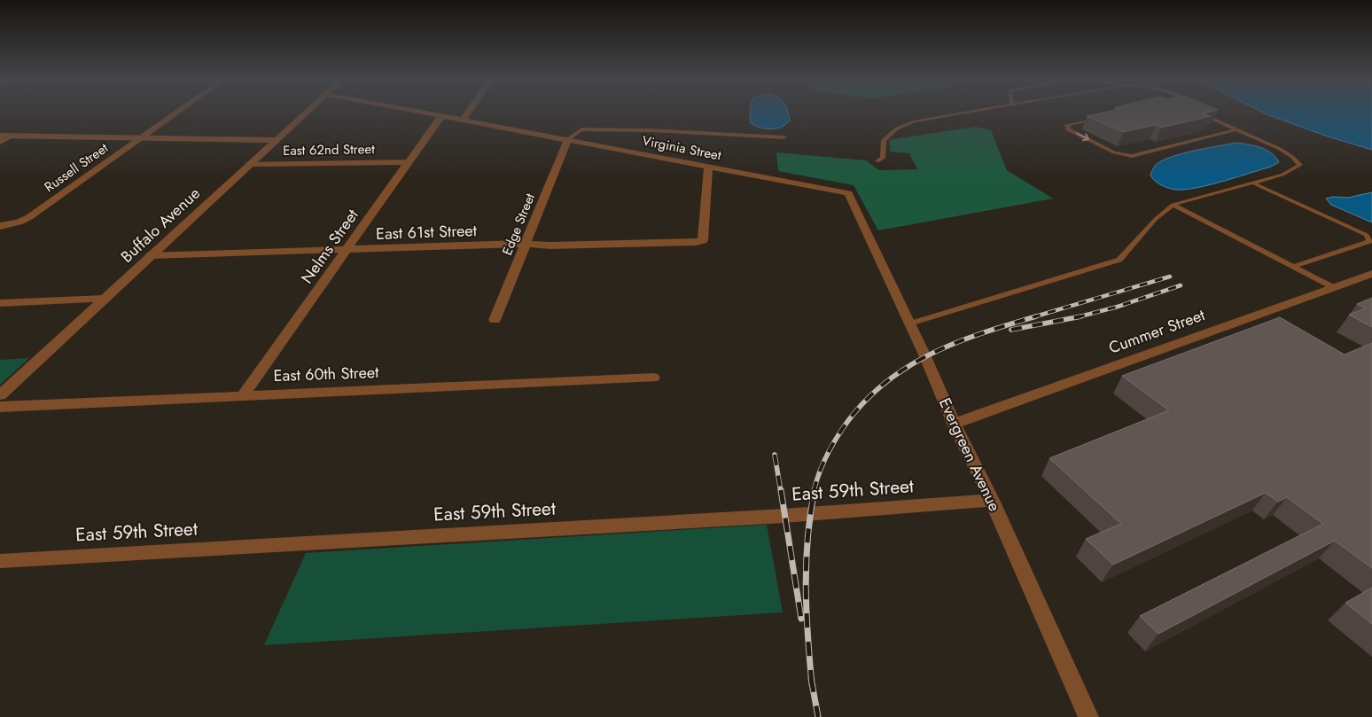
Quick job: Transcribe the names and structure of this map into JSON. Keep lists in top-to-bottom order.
{
  "streets": {
    "street": [
      "Virginia Street",
      "East 62nd Street",
      "Russell Street",
      "Edge Street",
      "Buffalo Avenue",
      "East 61st Street",
      "Nelms Street",
      "Cummer Street",
      "East 60th Street",
      "Evergreen Avenue",
      "East 59th Street"
    ]
  },
  "crossings": [
    ["Virginia Street", "Edge Street"],
    ["Virginia Street", "East 61st Street"],
    ["Virginia Street", "Nelms Street"],
    ["Virginia Street", "Evergreen Avenue"],
    ["East 62nd Street", "Buffalo Avenue"],
    ["East 62nd Street", "Nelms Street"],
    ["Edge Street", "East 61st Street"],
    ["Buffalo Avenue", "East 61st Street"],
    ["East 61st Street", "Nelms Street"],
    ["Nelms Street", "East 60th Street"],
    ["Cummer Street", "Evergreen Avenue"],
    ["Evergreen Avenue", "East 59th Street"]
  ]
}
